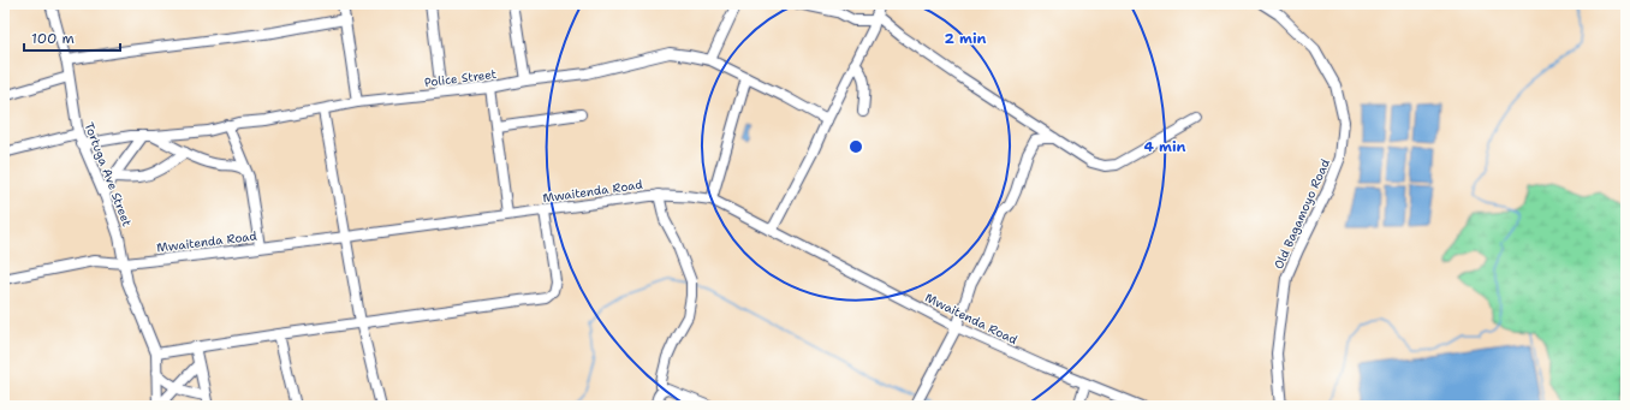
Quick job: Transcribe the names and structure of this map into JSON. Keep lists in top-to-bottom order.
{
  "streets": {
    "street": [
      "Police Street",
      "Tortuga Ave Street",
      "Mwaitenda Road",
      "Old Bagamoyo Road"
    ]
  },
  "crossings": [
    ["Police Street", "Tortuga Ave Street"],
    ["Tortuga Ave Street", "Mwaitenda Road"]
  ],
  "scale_bar": "100 m",
  "rings": ["2 min", "4 min"]
}
